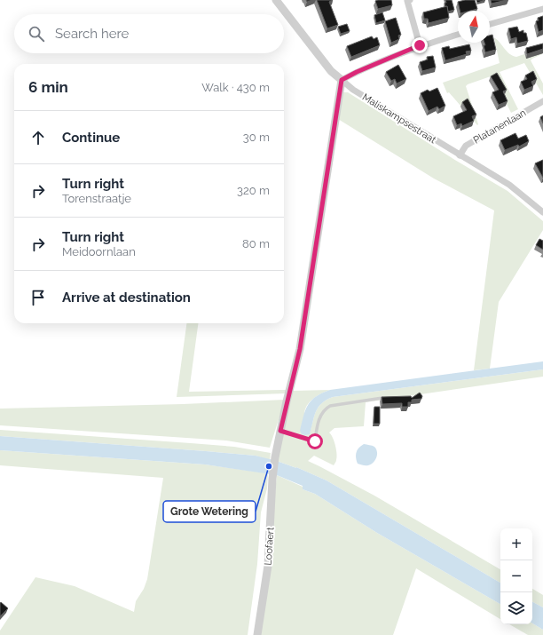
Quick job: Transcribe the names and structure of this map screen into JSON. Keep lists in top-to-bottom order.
{
  "streets": {
    "street": ["Maliskampsestraat", "Platanenlaan", "Loofaert"]
  },
  "crossings": [
    ["Maliskampsestraat", "Platanenlaan"],
    ["Maliskampsestraat", "Loofaert"]
  ],
  "places": ["Grote Wetering"],
  "north": "top",
  "page": {
    "search": "Search here",
    "heading": ["6 min", "Walk · 430 m"],
    "list": [
      ["Continue", "30 m"],
      ["Turn right", "Torenstraatje", "320 m"],
      ["Turn right", "Meidoornlaan", "80 m"],
      "Arrive at destination"
    ],
    "map_buttons": ["+", "−"]
  }
}
